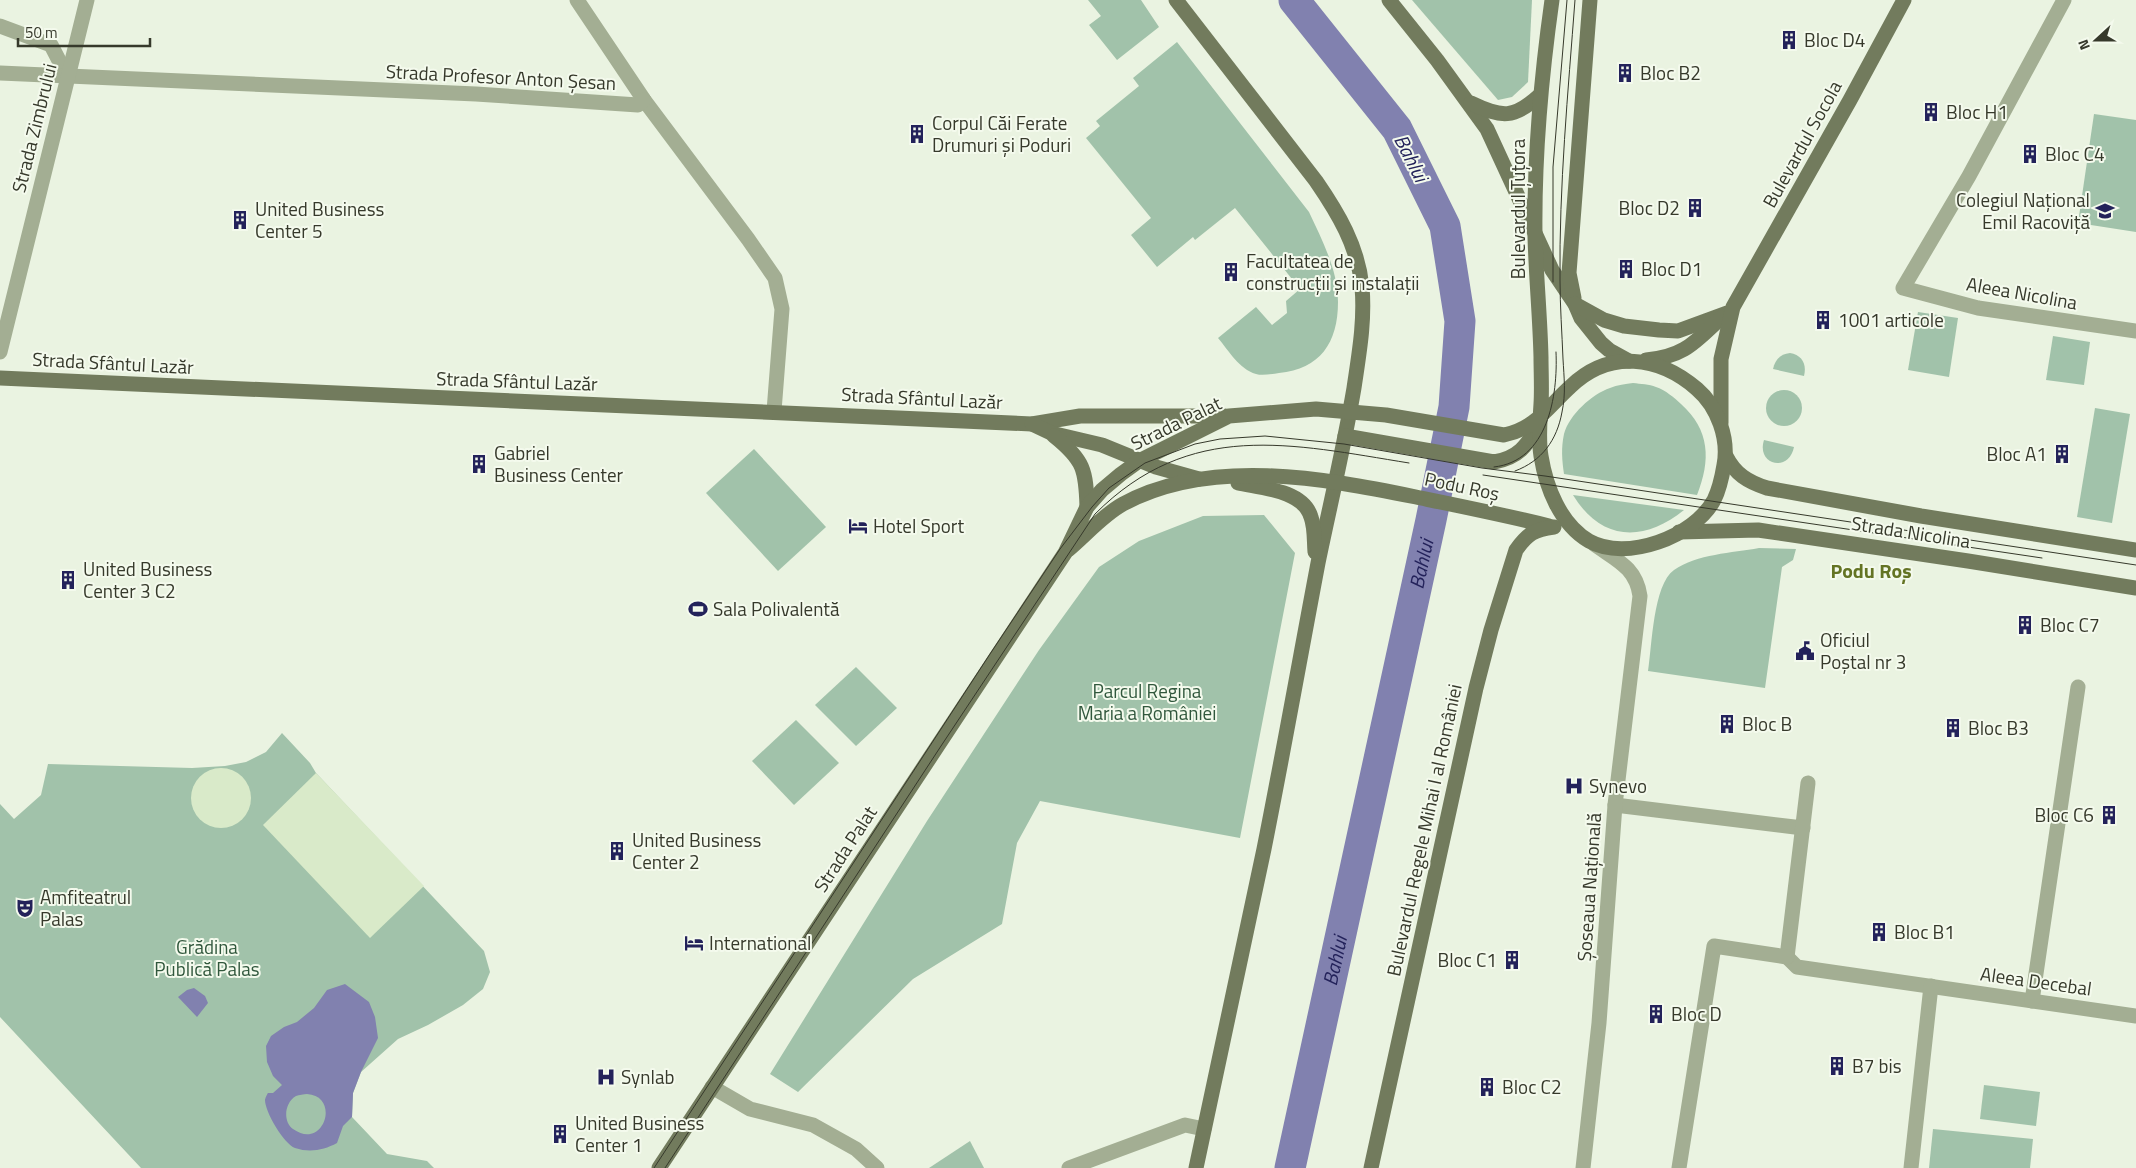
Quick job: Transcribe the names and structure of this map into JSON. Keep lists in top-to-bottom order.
{
  "streets": {
    "main road": [
      "Bulevardul Socola",
      "Bulevardul Țuțora",
      "Strada Sfântul Lazăr",
      "Strada Palat",
      "Podu Roș",
      "Strada Nicolina",
      "Bulevardul Regele Mihai I al României"
    ],
    "street": [
      "Strada Profesor Anton Șesan",
      "Strada Zimbrului",
      "Aleea Nicolina",
      "Șoseaua Națională",
      "Aleea Decebal"
    ]
  },
  "crossings": [
    ["Strada Profesor Anton Șesan", "Strada Zimbrului"],
    ["Bulevardul Socola", "Bulevardul Țuțora"],
    ["Bulevardul Socola", "Podu Roș"],
    ["Bulevardul Țuțora", "Podu Roș"],
    ["Bulevardul Țuțora", "Șoseaua Națională"],
    ["Strada Sfântul Lazăr", "Strada Palat"],
    ["Strada Palat", "Podu Roș"],
    ["Podu Roș", "Strada Nicolina"],
    ["Podu Roș", "Bulevardul Regele Mihai I al României"],
    ["Podu Roș", "Șoseaua Națională"]
  ],
  "districts": ["Podu Roș"],
  "water": ["Bahlui"],
  "parks": ["Parcul Regina Maria a României", "Grădina Publică Palas"],
  "places": {
    "building": [
      "Bloc D4",
      "Bloc B2",
      "Bloc H1",
      "Corpul Căi Ferate Drumuri și Poduri",
      "Bloc C4",
      "Bloc D2",
      "United Business Center 5",
      "Bloc D1",
      "Facultatea de construcții și instalații",
      "1001 articole",
      "Bloc A1",
      "Gabriel Business Center",
      "United Business Center 3 C2",
      "Bloc C7",
      "Bloc B",
      "Bloc B3",
      "Bloc C6",
      "United Business Center 2",
      "Bloc B1",
      "Bloc C1",
      "Bloc D",
      "B7 bis",
      "Bloc C2",
      "United Business Center 1"
    ],
    "school or university": ["Colegiul Național Emil Racoviță"],
    "hotel": ["Hotel Sport", "International"],
    "sports": ["Sala Polivalentă"],
    "public building": ["Oficiul Poștal nr 3"],
    "hospital": ["Synevo", "Synlab"],
    "theatre": ["Amfiteatrul Palas"]
  },
  "scale_bar": "50 m",
  "north": "left"
}
